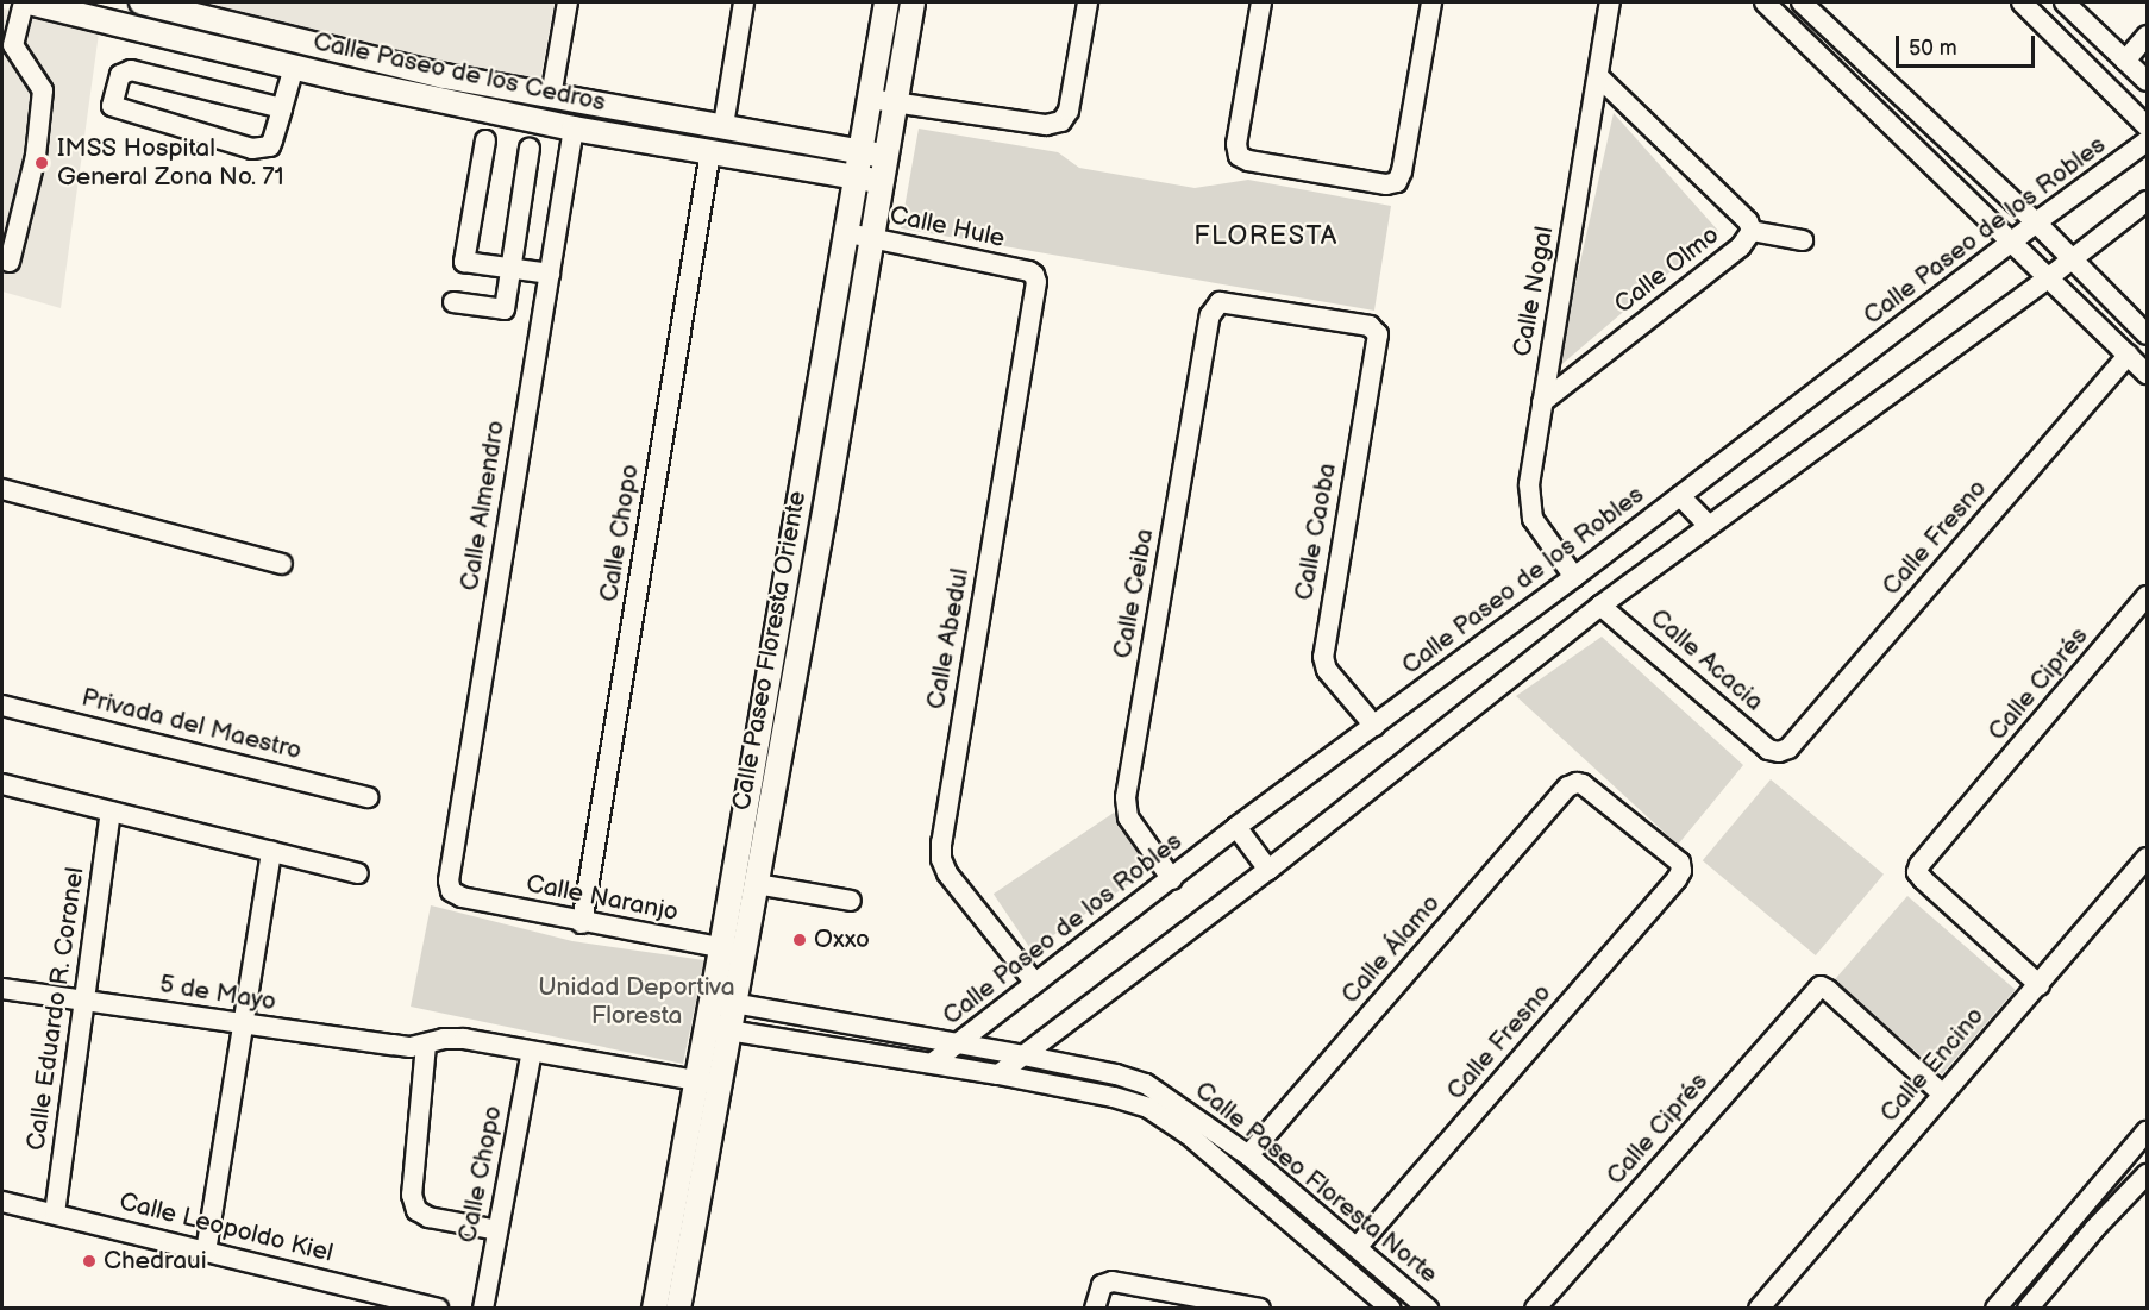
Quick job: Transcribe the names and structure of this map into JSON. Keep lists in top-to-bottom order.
{
  "streets": {
    "main road": ["Calle Paseo de los Cedros", "Calle Paseo Floresta Oriente"],
    "street": [
      "Calle Hule",
      "Calle Paseo de los Robles",
      "Calle Olmo",
      "Calle Nogal",
      "Calle Almendro",
      "Calle Caoba",
      "Calle Chopo",
      "Calle Fresno",
      "Calle Ceiba",
      "Calle Abedul",
      "Calle Acacia",
      "Calle Ciprés",
      "Privada del Maestro",
      "Calle Naranjo",
      "Calle Álamo",
      "5 de Mayo",
      "Calle Eduardo R. Coronel",
      "Calle Encino",
      "Calle Paseo Floresta Norte",
      "Calle Leopoldo Kiel"
    ]
  },
  "crossings": [
    ["Calle Paseo de los Cedros", "Calle Almendro"],
    ["Calle Paseo de los Cedros", "Calle Chopo"],
    ["Calle Paseo de los Cedros", "Calle Paseo Floresta Oriente"],
    ["Calle Hule", "Calle Abedul"],
    ["Calle Hule", "Calle Paseo Floresta Oriente"],
    ["Calle Paseo de los Robles", "Calle Nogal"],
    ["Calle Paseo de los Robles", "Calle Caoba"],
    ["Calle Paseo de los Robles", "Calle Ceiba"],
    ["Calle Paseo de los Robles", "Calle Abedul"],
    ["Calle Paseo de los Robles", "Calle Paseo Floresta Norte"],
    ["Calle Olmo", "Calle Nogal"],
    ["Calle Almendro", "Calle Naranjo"],
    ["Calle Caoba", "Calle Ceiba"],
    ["Calle Chopo", "Calle Naranjo"],
    ["Calle Chopo", "5 de Mayo"],
    ["Calle Fresno", "Calle Acacia"],
    ["Calle Fresno", "Calle Álamo"],
    ["Calle Fresno", "Calle Paseo Floresta Norte"],
    ["Calle Paseo Floresta Oriente", "Calle Naranjo"],
    ["Calle Paseo Floresta Oriente", "5 de Mayo"],
    ["Calle Paseo Floresta Oriente", "Calle Paseo Floresta Norte"],
    ["Calle Ciprés", "Calle Encino"],
    ["Calle Álamo", "Calle Paseo Floresta Norte"],
    ["5 de Mayo", "Calle Eduardo R. Coronel"],
    ["Calle Eduardo R. Coronel", "Calle Leopoldo Kiel"]
  ],
  "districts": ["FLORESTA"],
  "parks": ["Unidad Deportiva Floresta"],
  "places": ["IMSS Hospital General Zona No. 71", "Oxxo", "Chedraui"],
  "scale_bar": "50 m"
}
